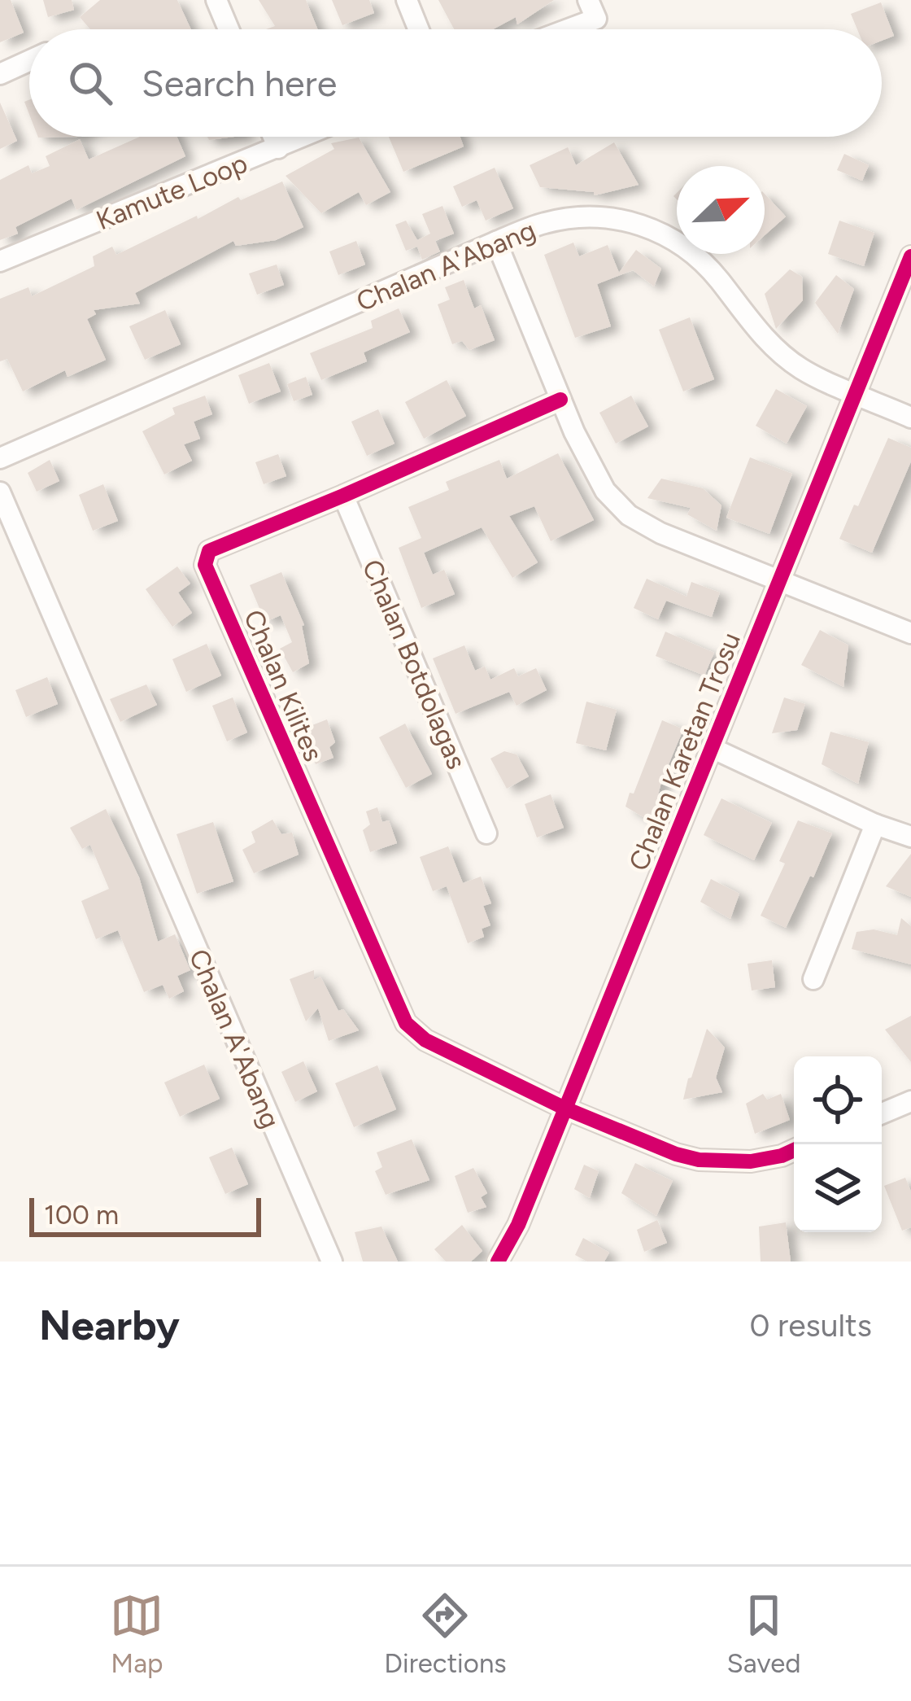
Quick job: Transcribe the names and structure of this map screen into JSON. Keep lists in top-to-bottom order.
{
  "streets": {
    "street": [
      "Kamute Loop",
      "Chalan A'Abang",
      "Chalan Botdolagas",
      "Chalan Kilites",
      "Chalan Karetan Trosu"
    ]
  },
  "crossings": [
    ["Chalan A'Abang", "Chalan Karetan Trosu"],
    ["Chalan Botdolagas", "Chalan Kilites"],
    ["Chalan Kilites", "Chalan Karetan Trosu"]
  ],
  "scale_bar": "100 m",
  "north": "top right",
  "page": {
    "search": "Search here",
    "scale": "100 m",
    "heading": ["Nearby", "0 results"],
    "nav": ["Map", "Directions", "Saved"]
  }
}
